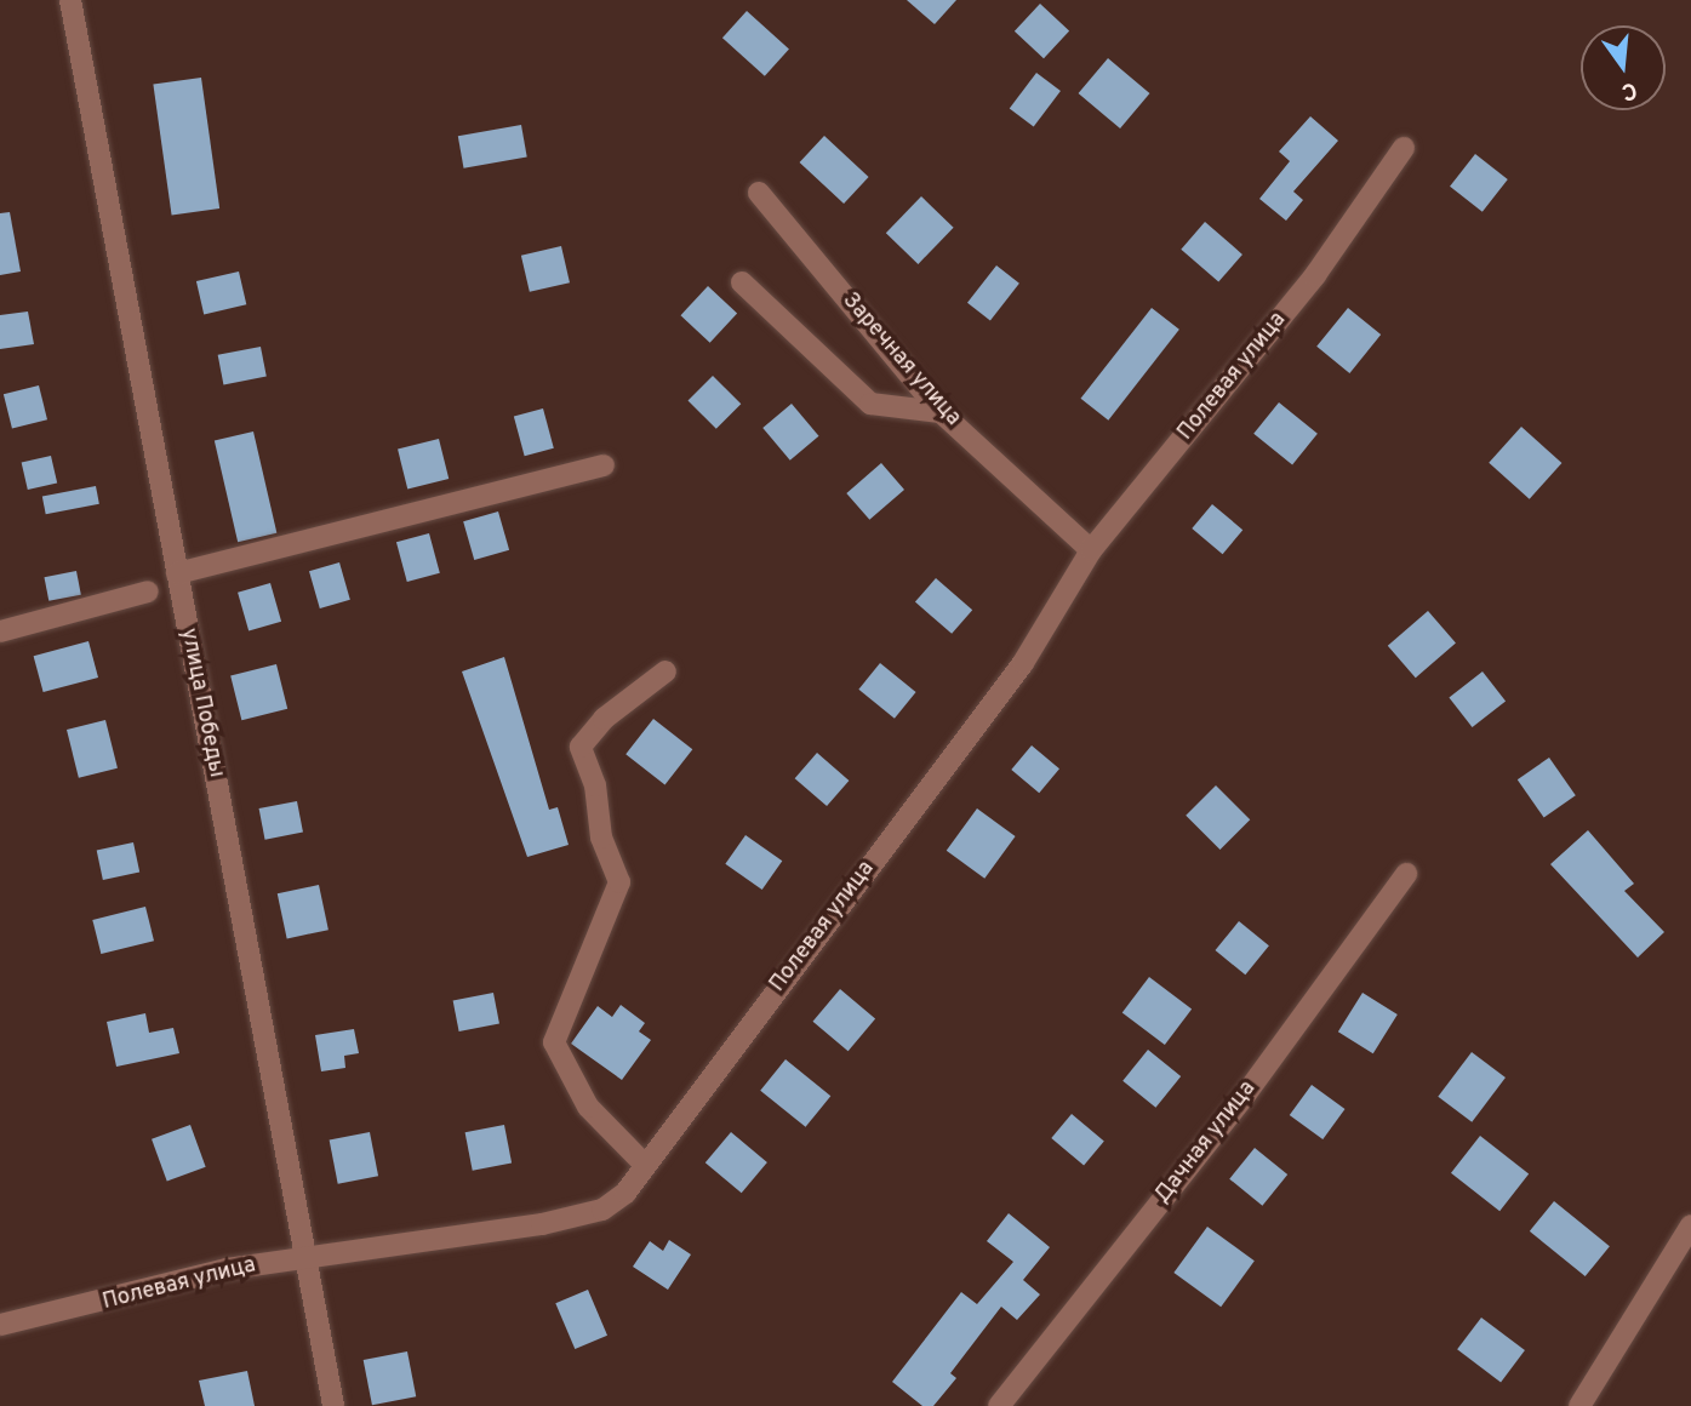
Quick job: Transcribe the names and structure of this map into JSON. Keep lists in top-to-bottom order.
{
  "streets": {
    "street": [
      "Заречная улица",
      "Полевая улица",
      "улица Победы",
      "Дачная улица"
    ]
  },
  "crossings": [
    ["Заречная улица", "Полевая улица"],
    ["Полевая улица", "улица Победы"]
  ],
  "north": "bottom"
}
